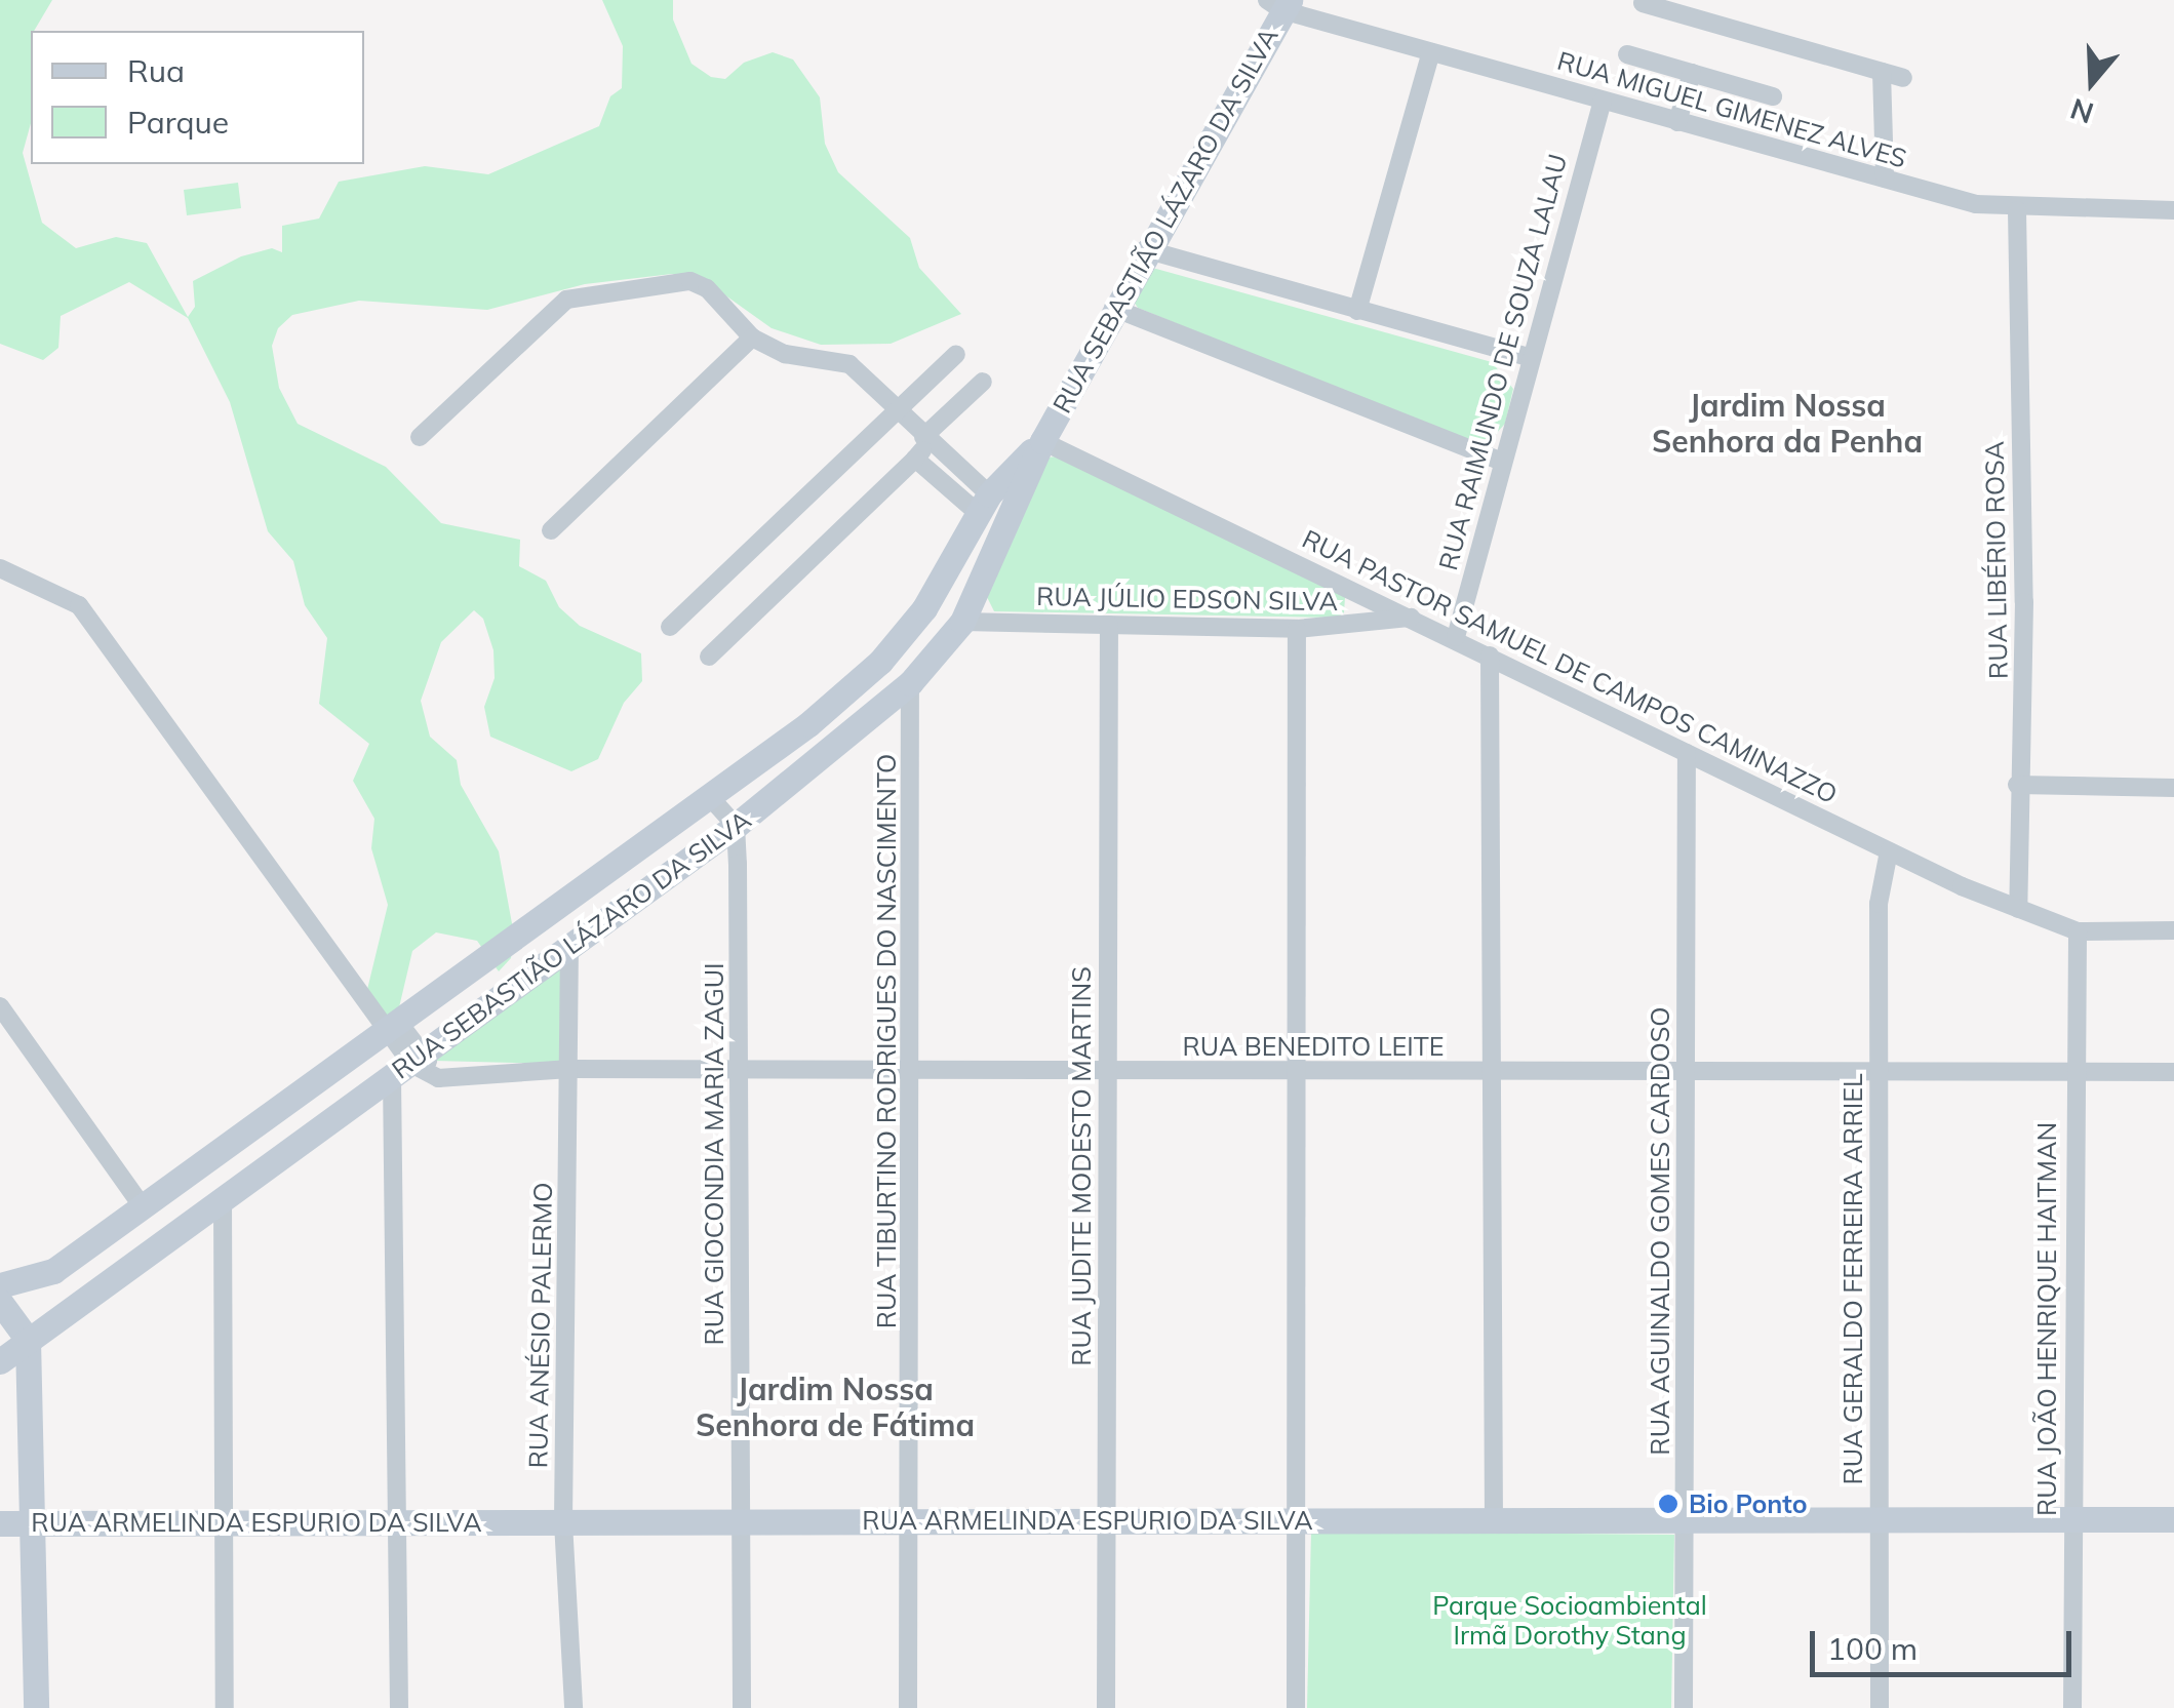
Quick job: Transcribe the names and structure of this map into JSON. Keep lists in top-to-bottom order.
{
  "streets": {
    "street": [
      "RUA MIGUEL GIMENEZ ALVES",
      "RUA SEBASTIÃO LÁZARO DA SILVA",
      "RUA RAIMUNDO DE SOUZA LALAU",
      "RUA LIBÉRIO ROSA",
      "RUA JÚLIO EDSON SILVA",
      "RUA PASTOR SAMUEL DE CAMPOS CAMINAZZO",
      "RUA TIBURTINO RODRIGUES DO NASCIMENTO",
      "RUA BENEDITO LEITE",
      "RUA GIOCONDIA MARIA ZAGUI",
      "RUA JUDITE MODESTO MARTINS",
      "RUA AGUINALDO GOMES CARDOSO",
      "RUA GERALDO FERREIRA ARRIEL",
      "RUA JOÃO HENRIQUE HAITMAN",
      "RUA ANÉSIO PALERMO",
      "RUA ARMELINDA ESPURIO DA SILVA"
    ]
  },
  "crossings": [
    ["RUA MIGUEL GIMENEZ ALVES", "RUA SEBASTIÃO LÁZARO DA SILVA"],
    ["RUA MIGUEL GIMENEZ ALVES", "RUA RAIMUNDO DE SOUZA LALAU"],
    ["RUA MIGUEL GIMENEZ ALVES", "RUA LIBÉRIO ROSA"],
    ["RUA SEBASTIÃO LÁZARO DA SILVA", "RUA JÚLIO EDSON SILVA"],
    ["RUA SEBASTIÃO LÁZARO DA SILVA", "RUA PASTOR SAMUEL DE CAMPOS CAMINAZZO"],
    ["RUA SEBASTIÃO LÁZARO DA SILVA", "RUA TIBURTINO RODRIGUES DO NASCIMENTO"],
    ["RUA SEBASTIÃO LÁZARO DA SILVA", "RUA BENEDITO LEITE"],
    ["RUA SEBASTIÃO LÁZARO DA SILVA", "RUA GIOCONDIA MARIA ZAGUI"],
    ["RUA SEBASTIÃO LÁZARO DA SILVA", "RUA ANÉSIO PALERMO"],
    ["RUA RAIMUNDO DE SOUZA LALAU", "RUA PASTOR SAMUEL DE CAMPOS CAMINAZZO"],
    ["RUA LIBÉRIO ROSA", "RUA PASTOR SAMUEL DE CAMPOS CAMINAZZO"],
    ["RUA JÚLIO EDSON SILVA", "RUA PASTOR SAMUEL DE CAMPOS CAMINAZZO"],
    ["RUA JÚLIO EDSON SILVA", "RUA JUDITE MODESTO MARTINS"],
    ["RUA PASTOR SAMUEL DE CAMPOS CAMINAZZO", "RUA AGUINALDO GOMES CARDOSO"],
    ["RUA PASTOR SAMUEL DE CAMPOS CAMINAZZO", "RUA GERALDO FERREIRA ARRIEL"],
    ["RUA PASTOR SAMUEL DE CAMPOS CAMINAZZO", "RUA JOÃO HENRIQUE HAITMAN"],
    ["RUA TIBURTINO RODRIGUES DO NASCIMENTO", "RUA BENEDITO LEITE"],
    ["RUA TIBURTINO RODRIGUES DO NASCIMENTO", "RUA ARMELINDA ESPURIO DA SILVA"],
    ["RUA BENEDITO LEITE", "RUA GIOCONDIA MARIA ZAGUI"],
    ["RUA BENEDITO LEITE", "RUA JUDITE MODESTO MARTINS"],
    ["RUA BENEDITO LEITE", "RUA AGUINALDO GOMES CARDOSO"],
    ["RUA BENEDITO LEITE", "RUA GERALDO FERREIRA ARRIEL"],
    ["RUA BENEDITO LEITE", "RUA JOÃO HENRIQUE HAITMAN"],
    ["RUA BENEDITO LEITE", "RUA ANÉSIO PALERMO"],
    ["RUA GIOCONDIA MARIA ZAGUI", "RUA ARMELINDA ESPURIO DA SILVA"],
    ["RUA JUDITE MODESTO MARTINS", "RUA ARMELINDA ESPURIO DA SILVA"],
    ["RUA AGUINALDO GOMES CARDOSO", "RUA ARMELINDA ESPURIO DA SILVA"],
    ["RUA GERALDO FERREIRA ARRIEL", "RUA ARMELINDA ESPURIO DA SILVA"],
    ["RUA JOÃO HENRIQUE HAITMAN", "RUA ARMELINDA ESPURIO DA SILVA"],
    ["RUA ANÉSIO PALERMO", "RUA ARMELINDA ESPURIO DA SILVA"]
  ],
  "districts": ["Jardim Nossa Senhora da Penha", "Jardim Nossa Senhora de Fátima"],
  "parks": ["Parque Socioambiental Irmã Dorothy Stang"],
  "places": ["Bio Ponto"],
  "legend": ["Rua", "Parque"],
  "scale_bar": "100 m",
  "north": "bottom"
}
